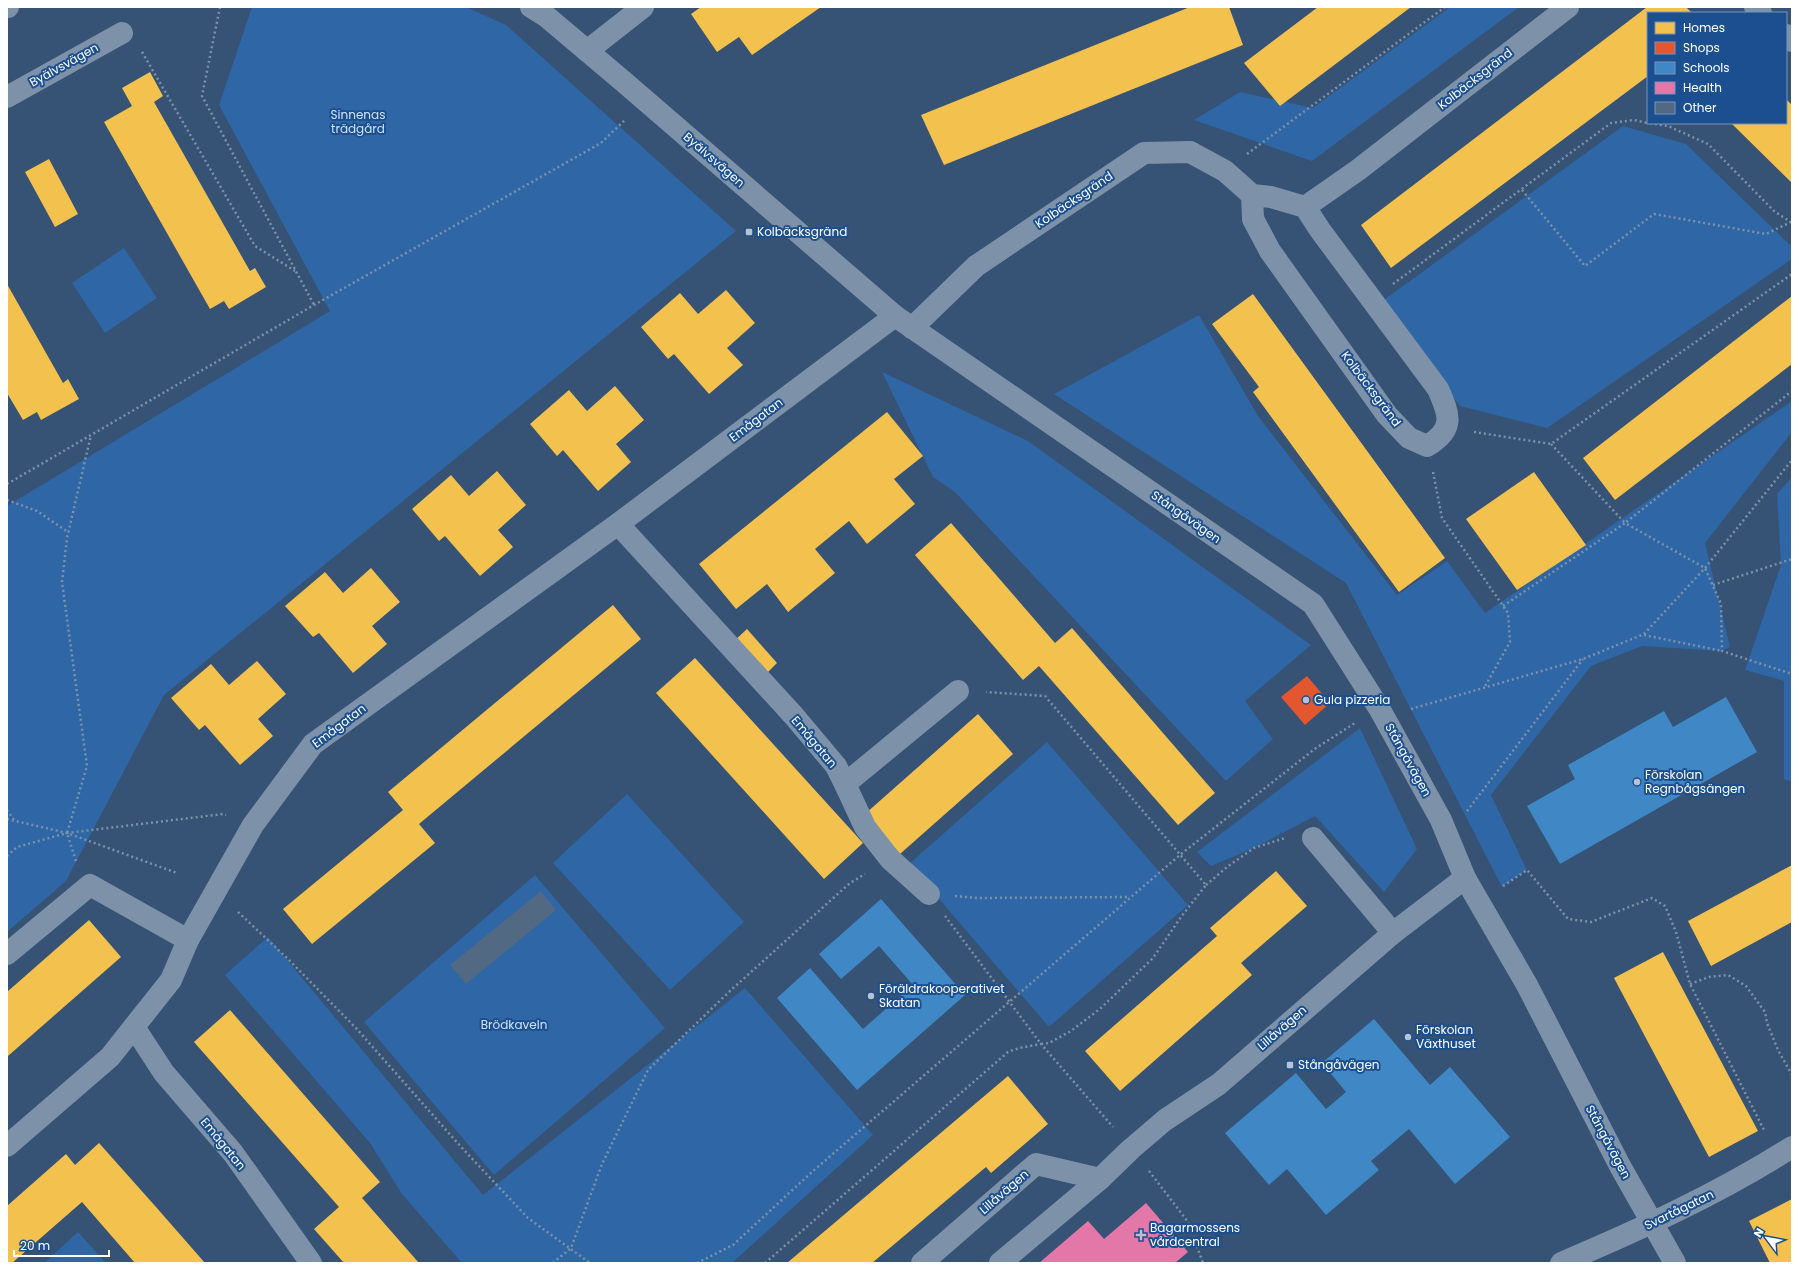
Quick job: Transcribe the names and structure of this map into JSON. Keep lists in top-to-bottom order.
{
  "streets": {
    "street": [
      "Byälvsvägen",
      "Kolbäcksgränd",
      "Emågatan",
      "Stångåvägen",
      "Lillåvägen",
      "Svartågatan"
    ]
  },
  "crossings": [
    ["Byälvsvägen", "Kolbäcksgränd"],
    ["Byälvsvägen", "Emågatan"],
    ["Byälvsvägen", "Stångåvägen"],
    ["Kolbäcksgränd", "Emågatan"],
    ["Kolbäcksgränd", "Stångåvägen"],
    ["Emågatan", "Stångåvägen"],
    ["Stångåvägen", "Lillåvägen"],
    ["Stångåvägen", "Svartågatan"]
  ],
  "parks": ["Sinnenas trädgård", "Brödkaveln"],
  "places": {
    "transit": ["Kolbäcksgränd", "Stångåvägen"],
    "other": [
      "Gula pizzeria",
      "Förskolan Regnbågsängen",
      "Föräldrakooperativet Skatan",
      "Förskolan Växthuset"
    ],
    "health": ["Bagarmossens vårdcentral"]
  },
  "legend": [
    "Homes",
    "Shops",
    "Schools",
    "Health",
    "Other"
  ],
  "scale_bar": "20 m",
  "north": "top left"
}
